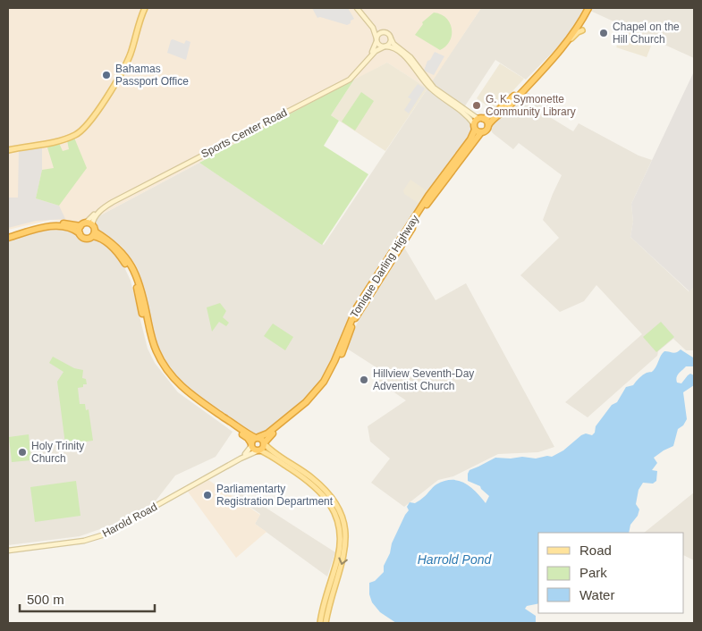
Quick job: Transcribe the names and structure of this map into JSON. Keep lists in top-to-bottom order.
{
  "streets": {
    "highway": ["Tonique Darling Highway"],
    "main road": ["Sports Center Road", "Harold Road"]
  },
  "crossings": [
    ["Tonique Darling Highway", "Harold Road"]
  ],
  "water": ["Harrold Pond"],
  "places": [
    "Chapel on the Hill Church",
    "Bahamas Passport Office",
    "G. K. Symonette Community Library",
    "Hillview Seventh-Day Adventist Church",
    "Holy Trinity Church",
    "Parliamentarty Registration Department"
  ],
  "legend": ["Road", "Park", "Water"],
  "scale_bar": "500 m"
}
